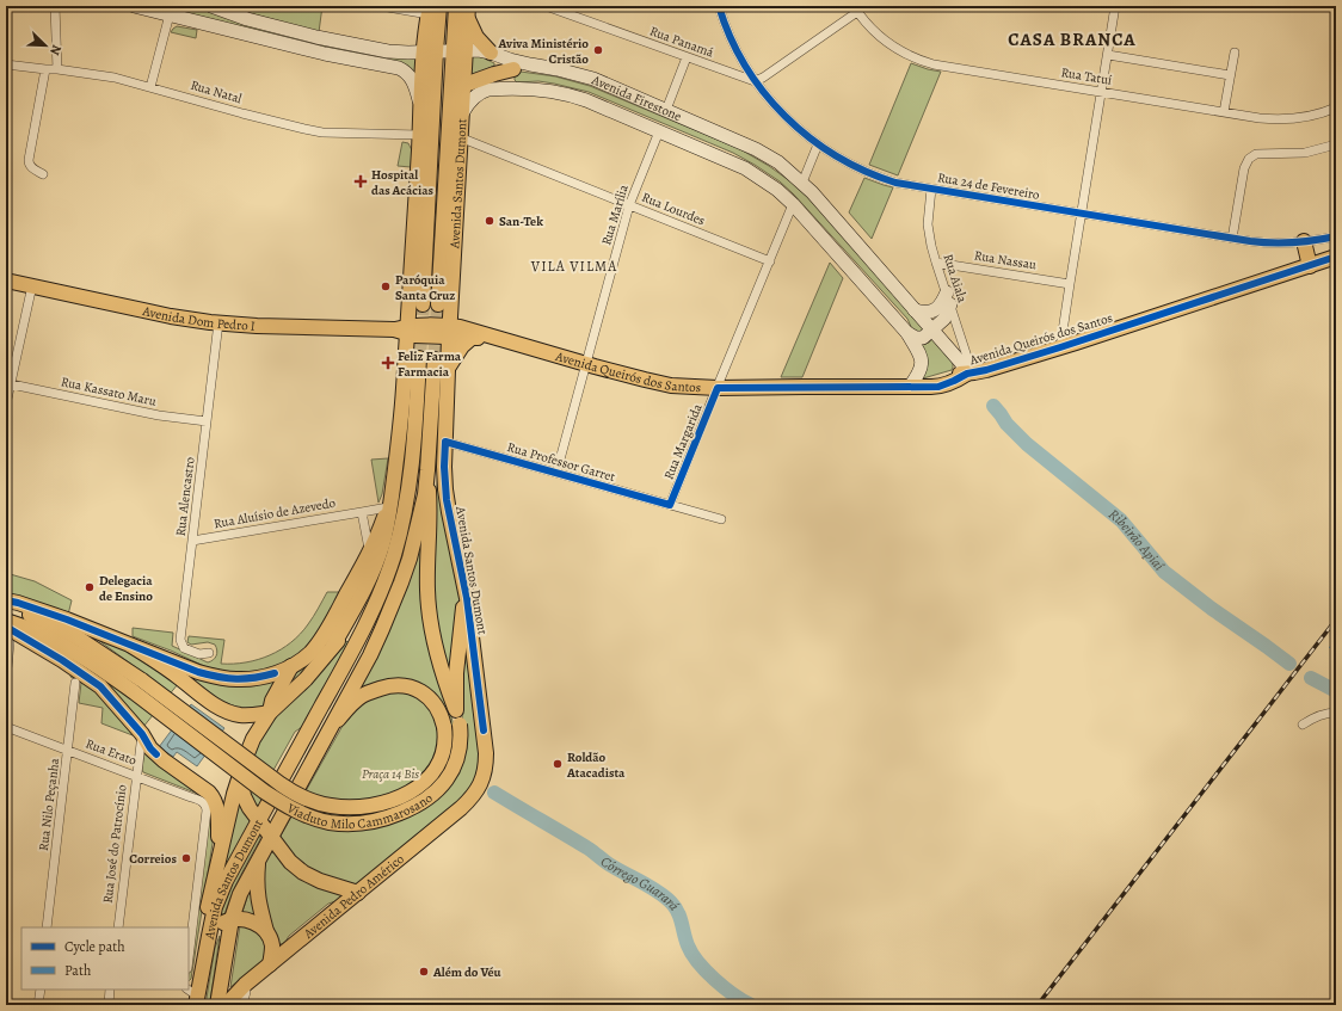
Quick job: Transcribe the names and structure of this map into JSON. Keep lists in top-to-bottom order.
{
  "streets": {
    "main road": [
      "Avenida Firestone",
      "Avenida Santos Dumont",
      "Avenida Dom Pedro I",
      "Avenida Queirós dos Santos",
      "Viaduto Milo Cammarosano",
      "Avenida Pedro Américo"
    ],
    "street": [
      "Rua Panamá",
      "Rua Tatuí",
      "Rua Natal",
      "Rua 24 de Fevereiro",
      "Rua Lourdes",
      "Rua Marília",
      "Rua Nassau",
      "Rua Aiala",
      "Rua Kassato Maru",
      "Rua Margarida",
      "Rua Professor Garret",
      "Rua Alencastro",
      "Rua Aluísio de Azevedo",
      "Rua Erato",
      "Rua Nilo Peçanha",
      "Rua José do Patrocínio"
    ]
  },
  "crossings": [
    ["Rua Panamá", "Rua 24 de Fevereiro"],
    ["Avenida Firestone", "Avenida Santos Dumont"],
    ["Avenida Firestone", "Rua Marília"],
    ["Avenida Firestone", "Rua Aiala"],
    ["Avenida Firestone", "Avenida Queirós dos Santos"],
    ["Avenida Firestone", "Rua Margarida"],
    ["Avenida Santos Dumont", "Rua Lourdes"],
    ["Avenida Santos Dumont", "Avenida Queirós dos Santos"],
    ["Avenida Santos Dumont", "Rua Professor Garret"],
    ["Avenida Santos Dumont", "Viaduto Milo Cammarosano"],
    ["Avenida Santos Dumont", "Avenida Pedro Américo"],
    ["Rua 24 de Fevereiro", "Rua Aiala"],
    ["Rua Lourdes", "Rua Marília"],
    ["Rua Lourdes", "Rua Margarida"],
    ["Rua Marília", "Avenida Queirós dos Santos"],
    ["Rua Marília", "Rua Professor Garret"],
    ["Rua Nassau", "Rua Aiala"],
    ["Rua Aiala", "Avenida Queirós dos Santos"],
    ["Avenida Dom Pedro I", "Avenida Queirós dos Santos"],
    ["Avenida Dom Pedro I", "Rua Alencastro"],
    ["Avenida Queirós dos Santos", "Rua Margarida"],
    ["Rua Kassato Maru", "Rua Alencastro"],
    ["Rua Margarida", "Rua Professor Garret"],
    ["Rua Alencastro", "Rua Aluísio de Azevedo"],
    ["Rua Erato", "Rua Nilo Peçanha"],
    ["Rua Erato", "Rua José do Patrocínio"]
  ],
  "districts": ["CASA BRANCA", "VILA VILMA"],
  "water": ["Ribeirão Apiaí", "Córrego Guarará"],
  "parks": ["Praça 14 Bis"],
  "places": {
    "other": [
      "Aviva Ministério Cristão",
      "San-Tek",
      "Paróquia Santa Cruz",
      "Delegacia de Ensino",
      "Roldão Atacadista",
      "Correios",
      "Além do Véu"
    ],
    "health": ["Hospital das Acácias", "Feliz Farma Farmacia"]
  },
  "legend": ["Cycle path", "Path"],
  "north": "bottom right"
}
